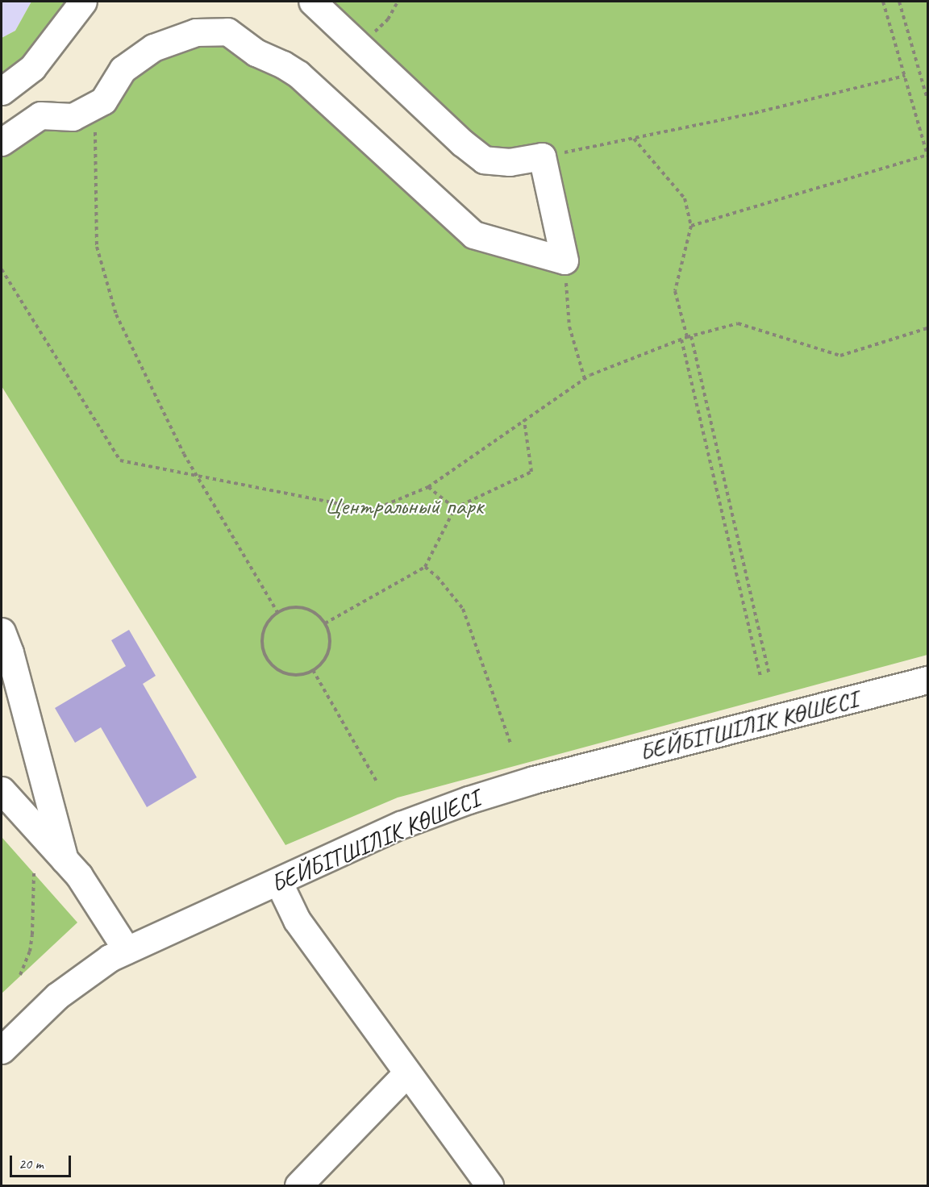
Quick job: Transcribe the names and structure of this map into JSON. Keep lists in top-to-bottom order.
{
  "streets": {
    "street": ["БЕЙБІТШІЛІК КӨШЕСІ"]
  },
  "parks": ["Центральный парк"],
  "scale_bar": "20 m"
}
